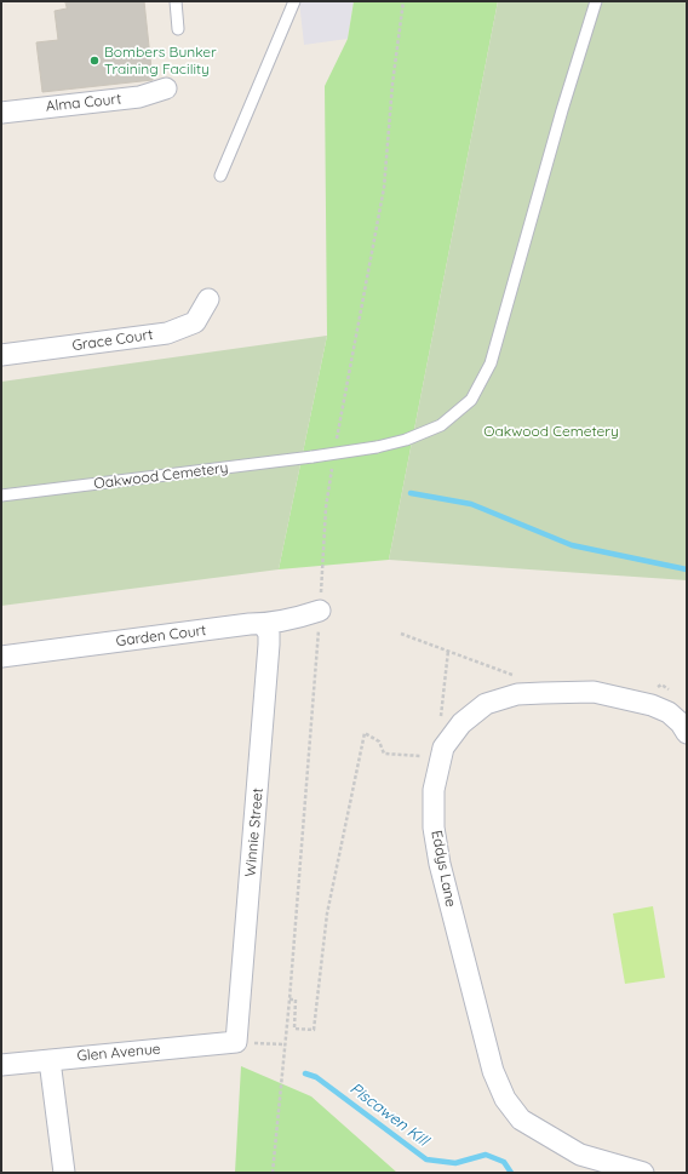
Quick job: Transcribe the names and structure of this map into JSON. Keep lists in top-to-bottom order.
{
  "streets": {
    "street": [
      "Alma Court",
      "Grace Court",
      "Garden Court",
      "Winnie Street",
      "Eddys Lane",
      "Glen Avenue"
    ],
    "lane": ["Oakwood Cemetery"]
  },
  "crossings": [
    ["Garden Court", "Winnie Street"],
    ["Winnie Street", "Glen Avenue"]
  ],
  "water": ["Piscawen Kill"],
  "parks": ["Oakwood Cemetery"],
  "places": ["Bombers Bunker Training Facility"]
}
